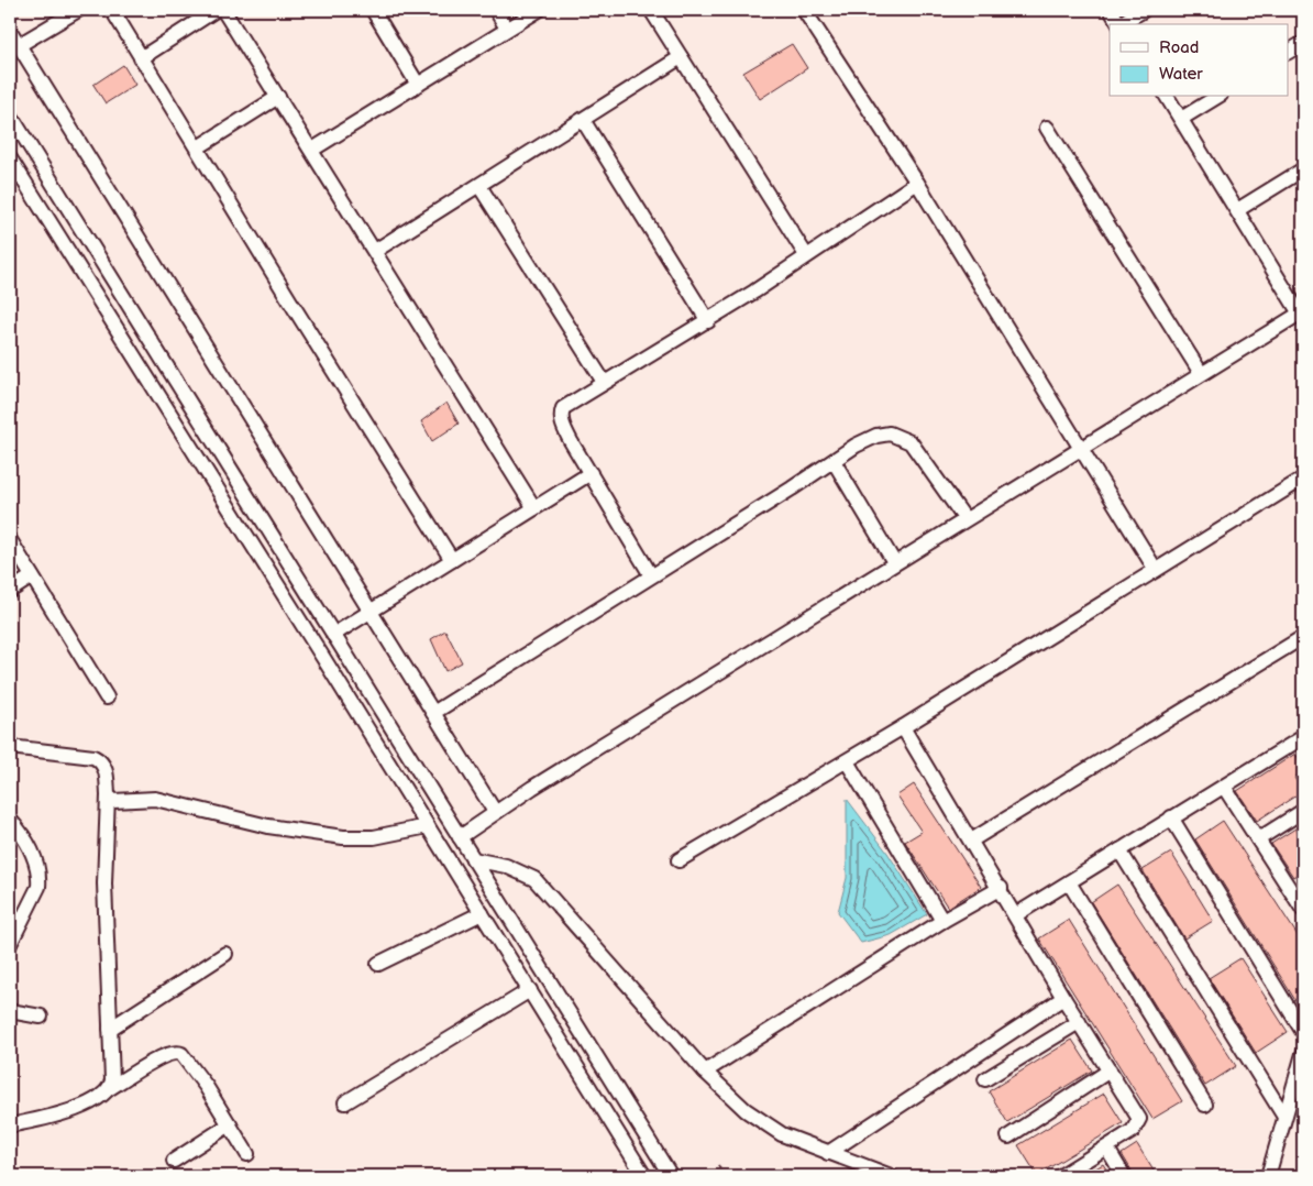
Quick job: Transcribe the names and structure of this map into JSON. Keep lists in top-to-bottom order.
{
  "legend": ["Road", "Water"]
}
